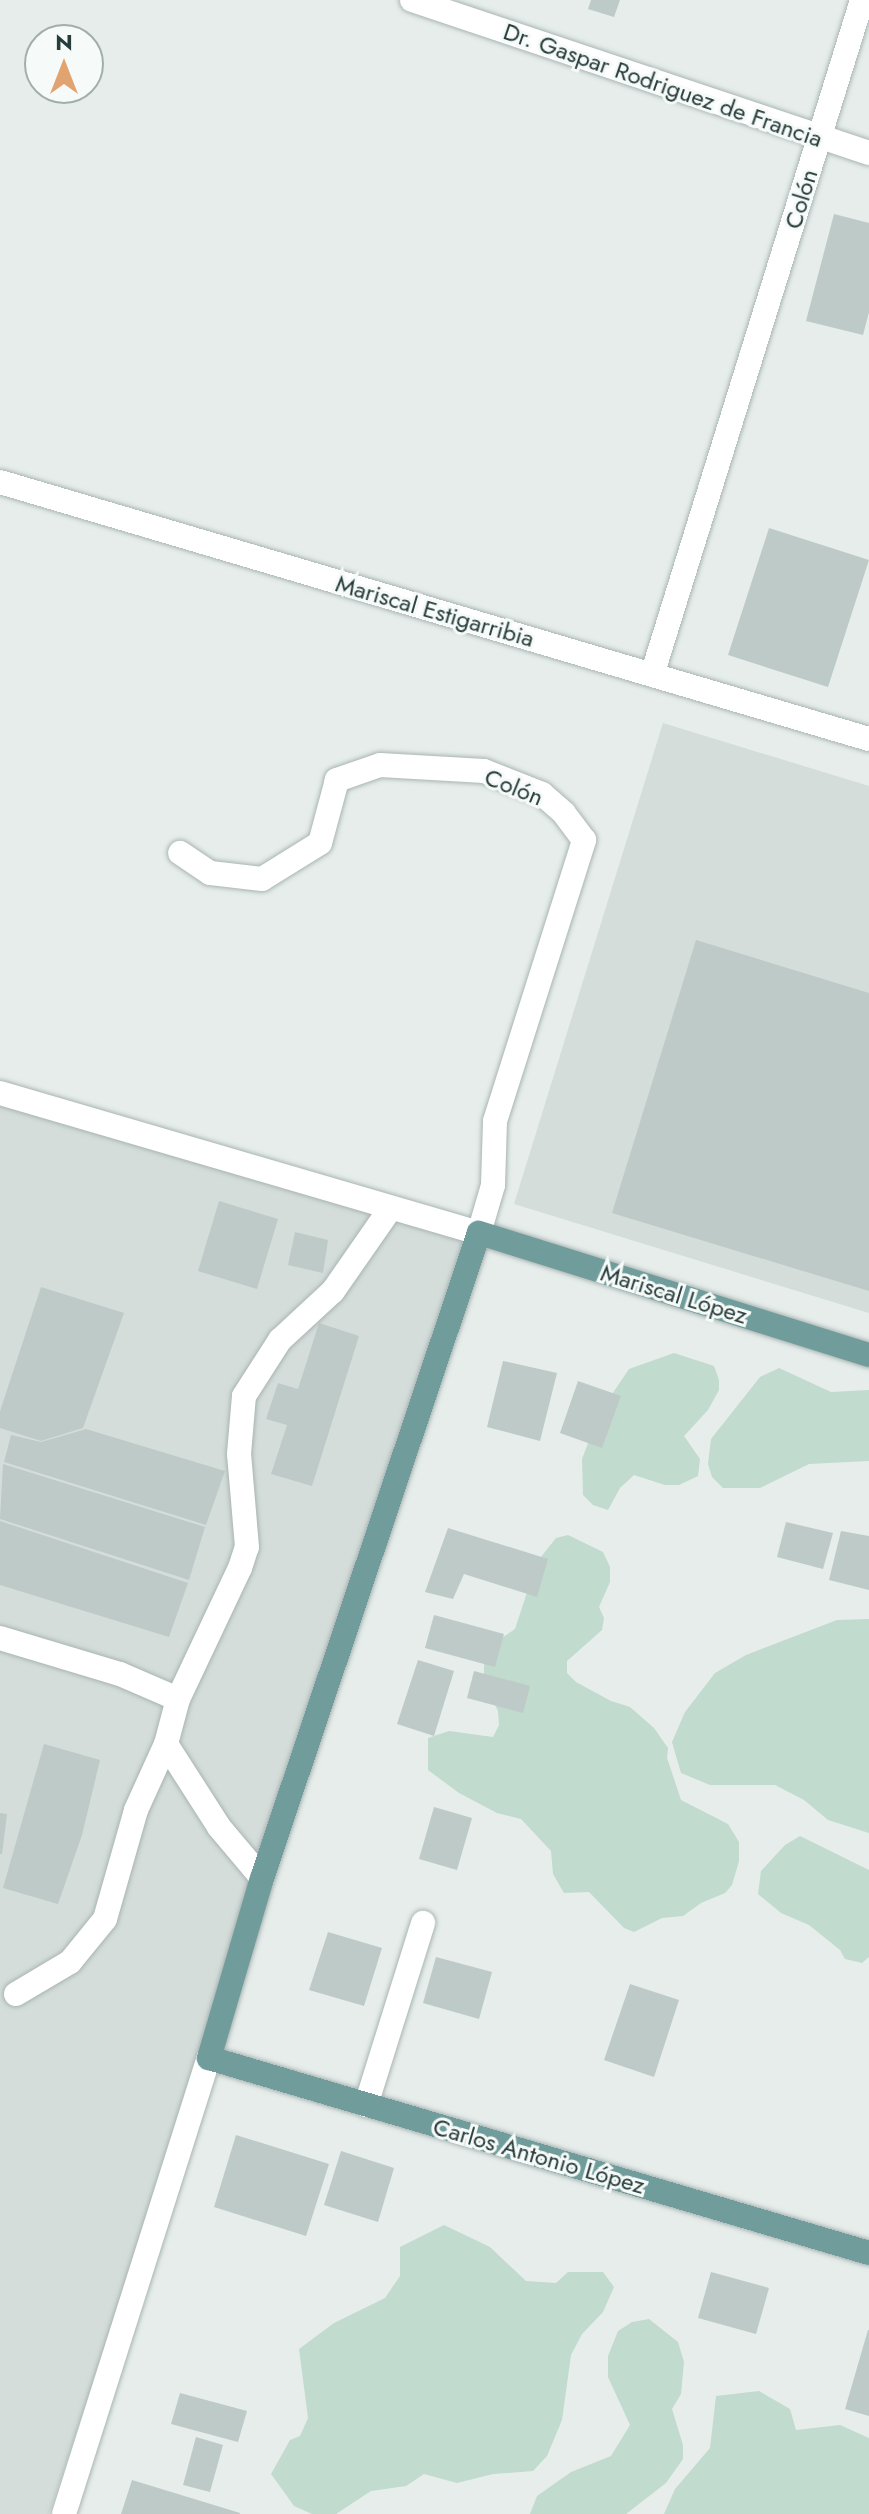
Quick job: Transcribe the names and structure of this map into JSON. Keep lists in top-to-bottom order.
{
  "streets": {
    "main road": ["Mariscal López", "Carlos Antonio López"],
    "street": ["Dr. Gaspar Rodriguez de Francia", "Colón", "Mariscal Estigarribia"]
  },
  "crossings": [
    ["Dr. Gaspar Rodriguez de Francia", "Colón"],
    ["Colón", "Mariscal Estigarribia"],
    ["Colón", "Mariscal López"]
  ],
  "north": "top"
}
